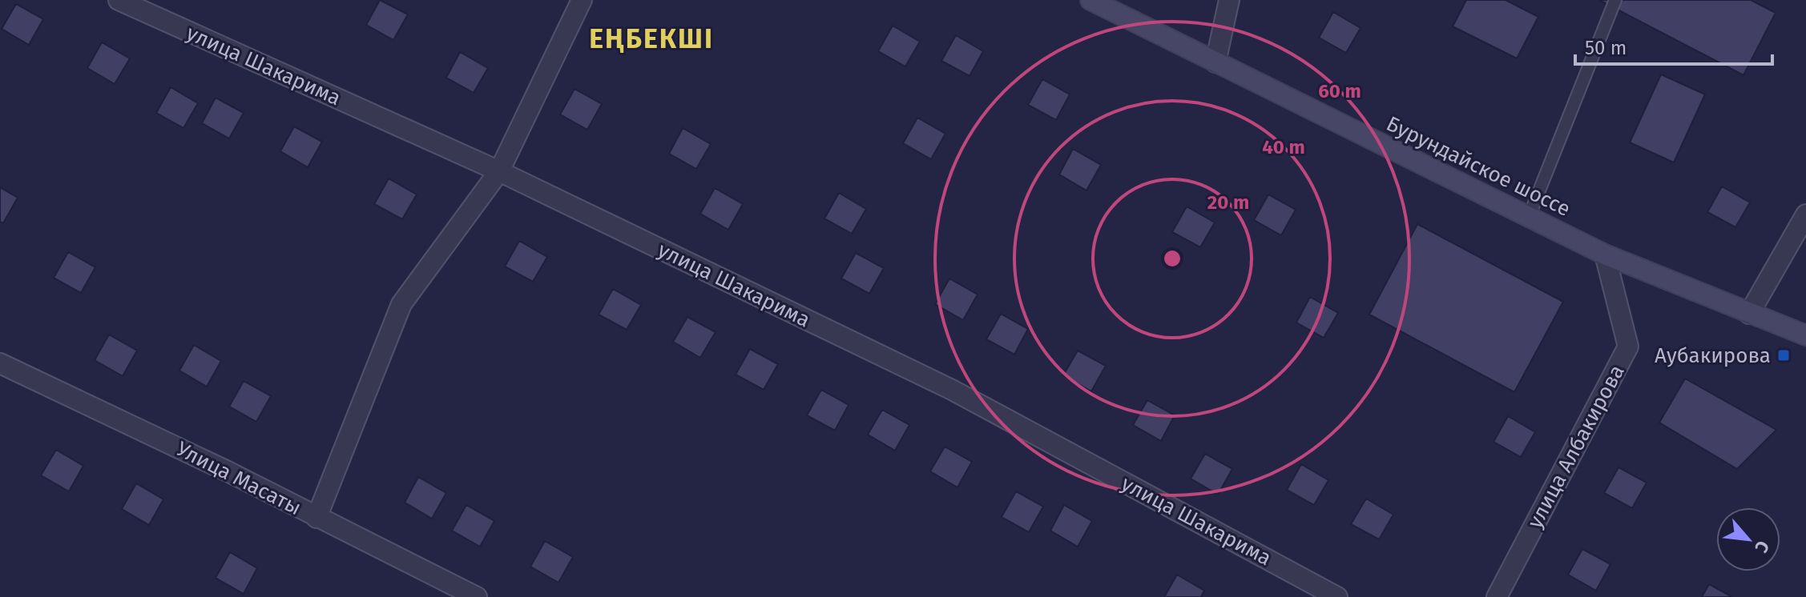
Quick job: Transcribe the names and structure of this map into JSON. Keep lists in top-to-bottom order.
{
  "streets": {
    "main road": ["Бурундайское шоссе"],
    "street": ["улица Шакарима", "улица Албакирова", "Улица Масаты"]
  },
  "crossings": [
    ["Бурундайское шоссе", "улица Албакирова"]
  ],
  "districts": ["ЕҢБЕКШІ"],
  "places": {
    "transit": ["Аубакирова"]
  },
  "scale_bar": "50 m",
  "north": "bottom right",
  "rings": ["60 m", "40 m", "20 m"]
}
